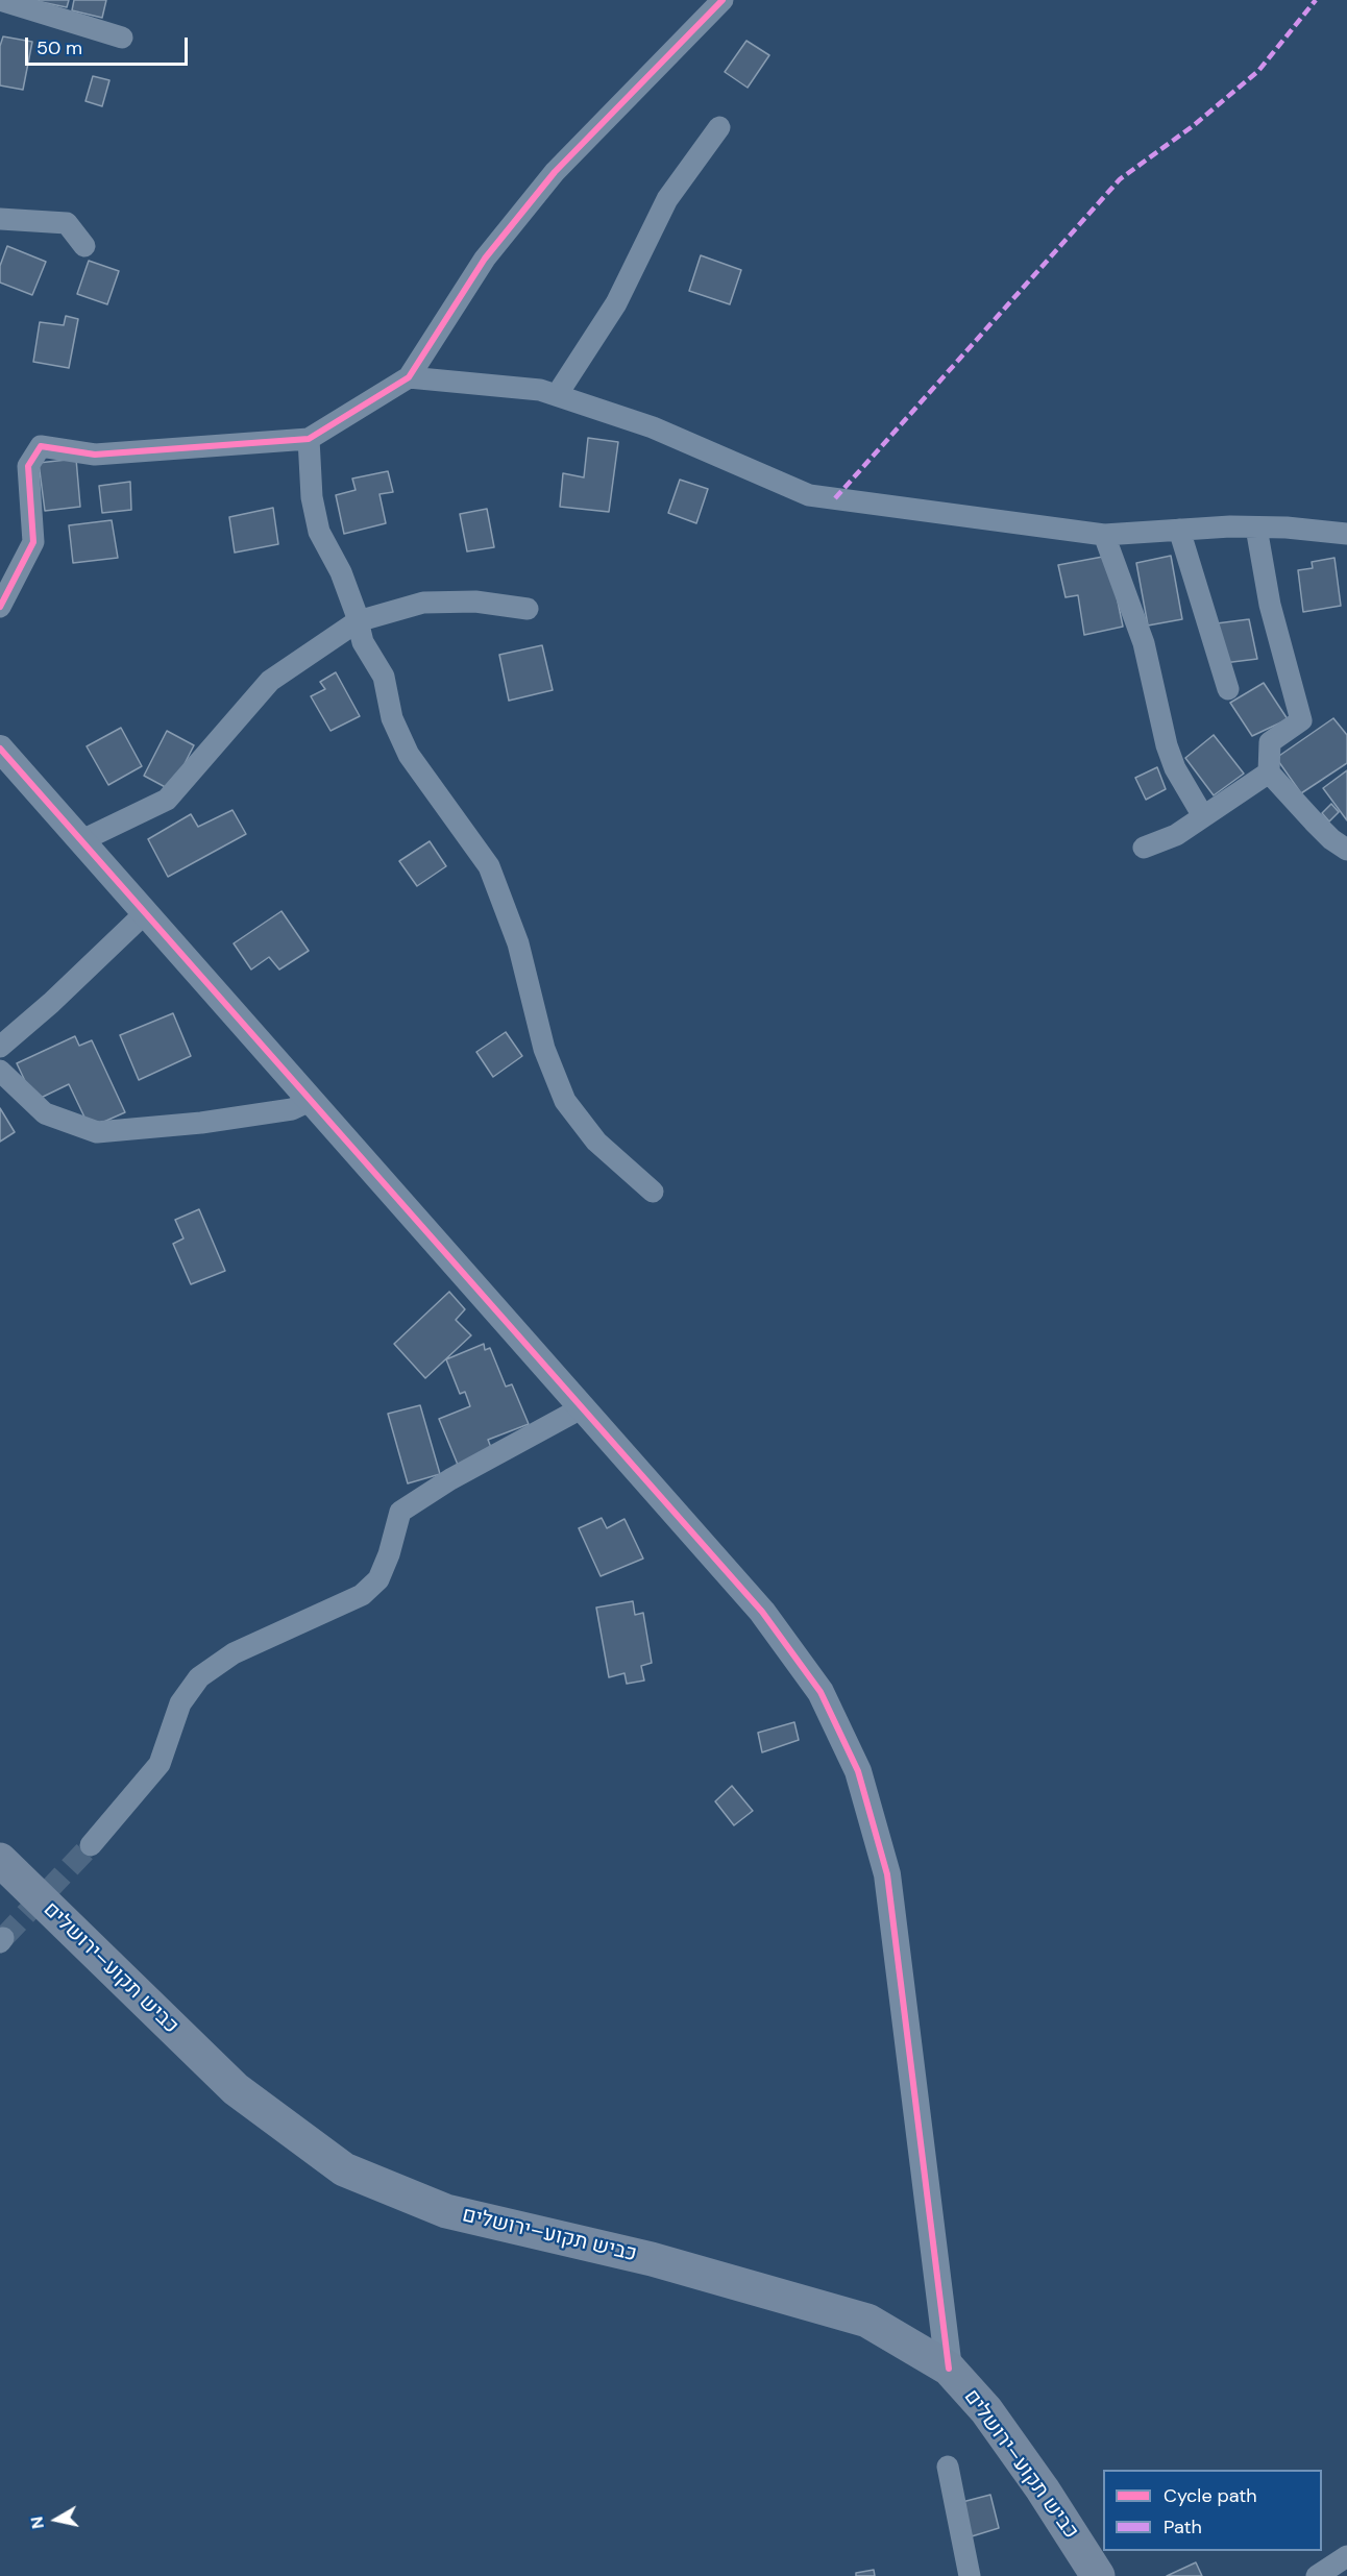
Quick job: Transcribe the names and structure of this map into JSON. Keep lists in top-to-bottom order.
{
  "streets": {
    "main road": ["כביש תקוע–ירושלים"]
  },
  "legend": ["Cycle path", "Path"],
  "scale_bar": "50 m",
  "north": "left"
}
